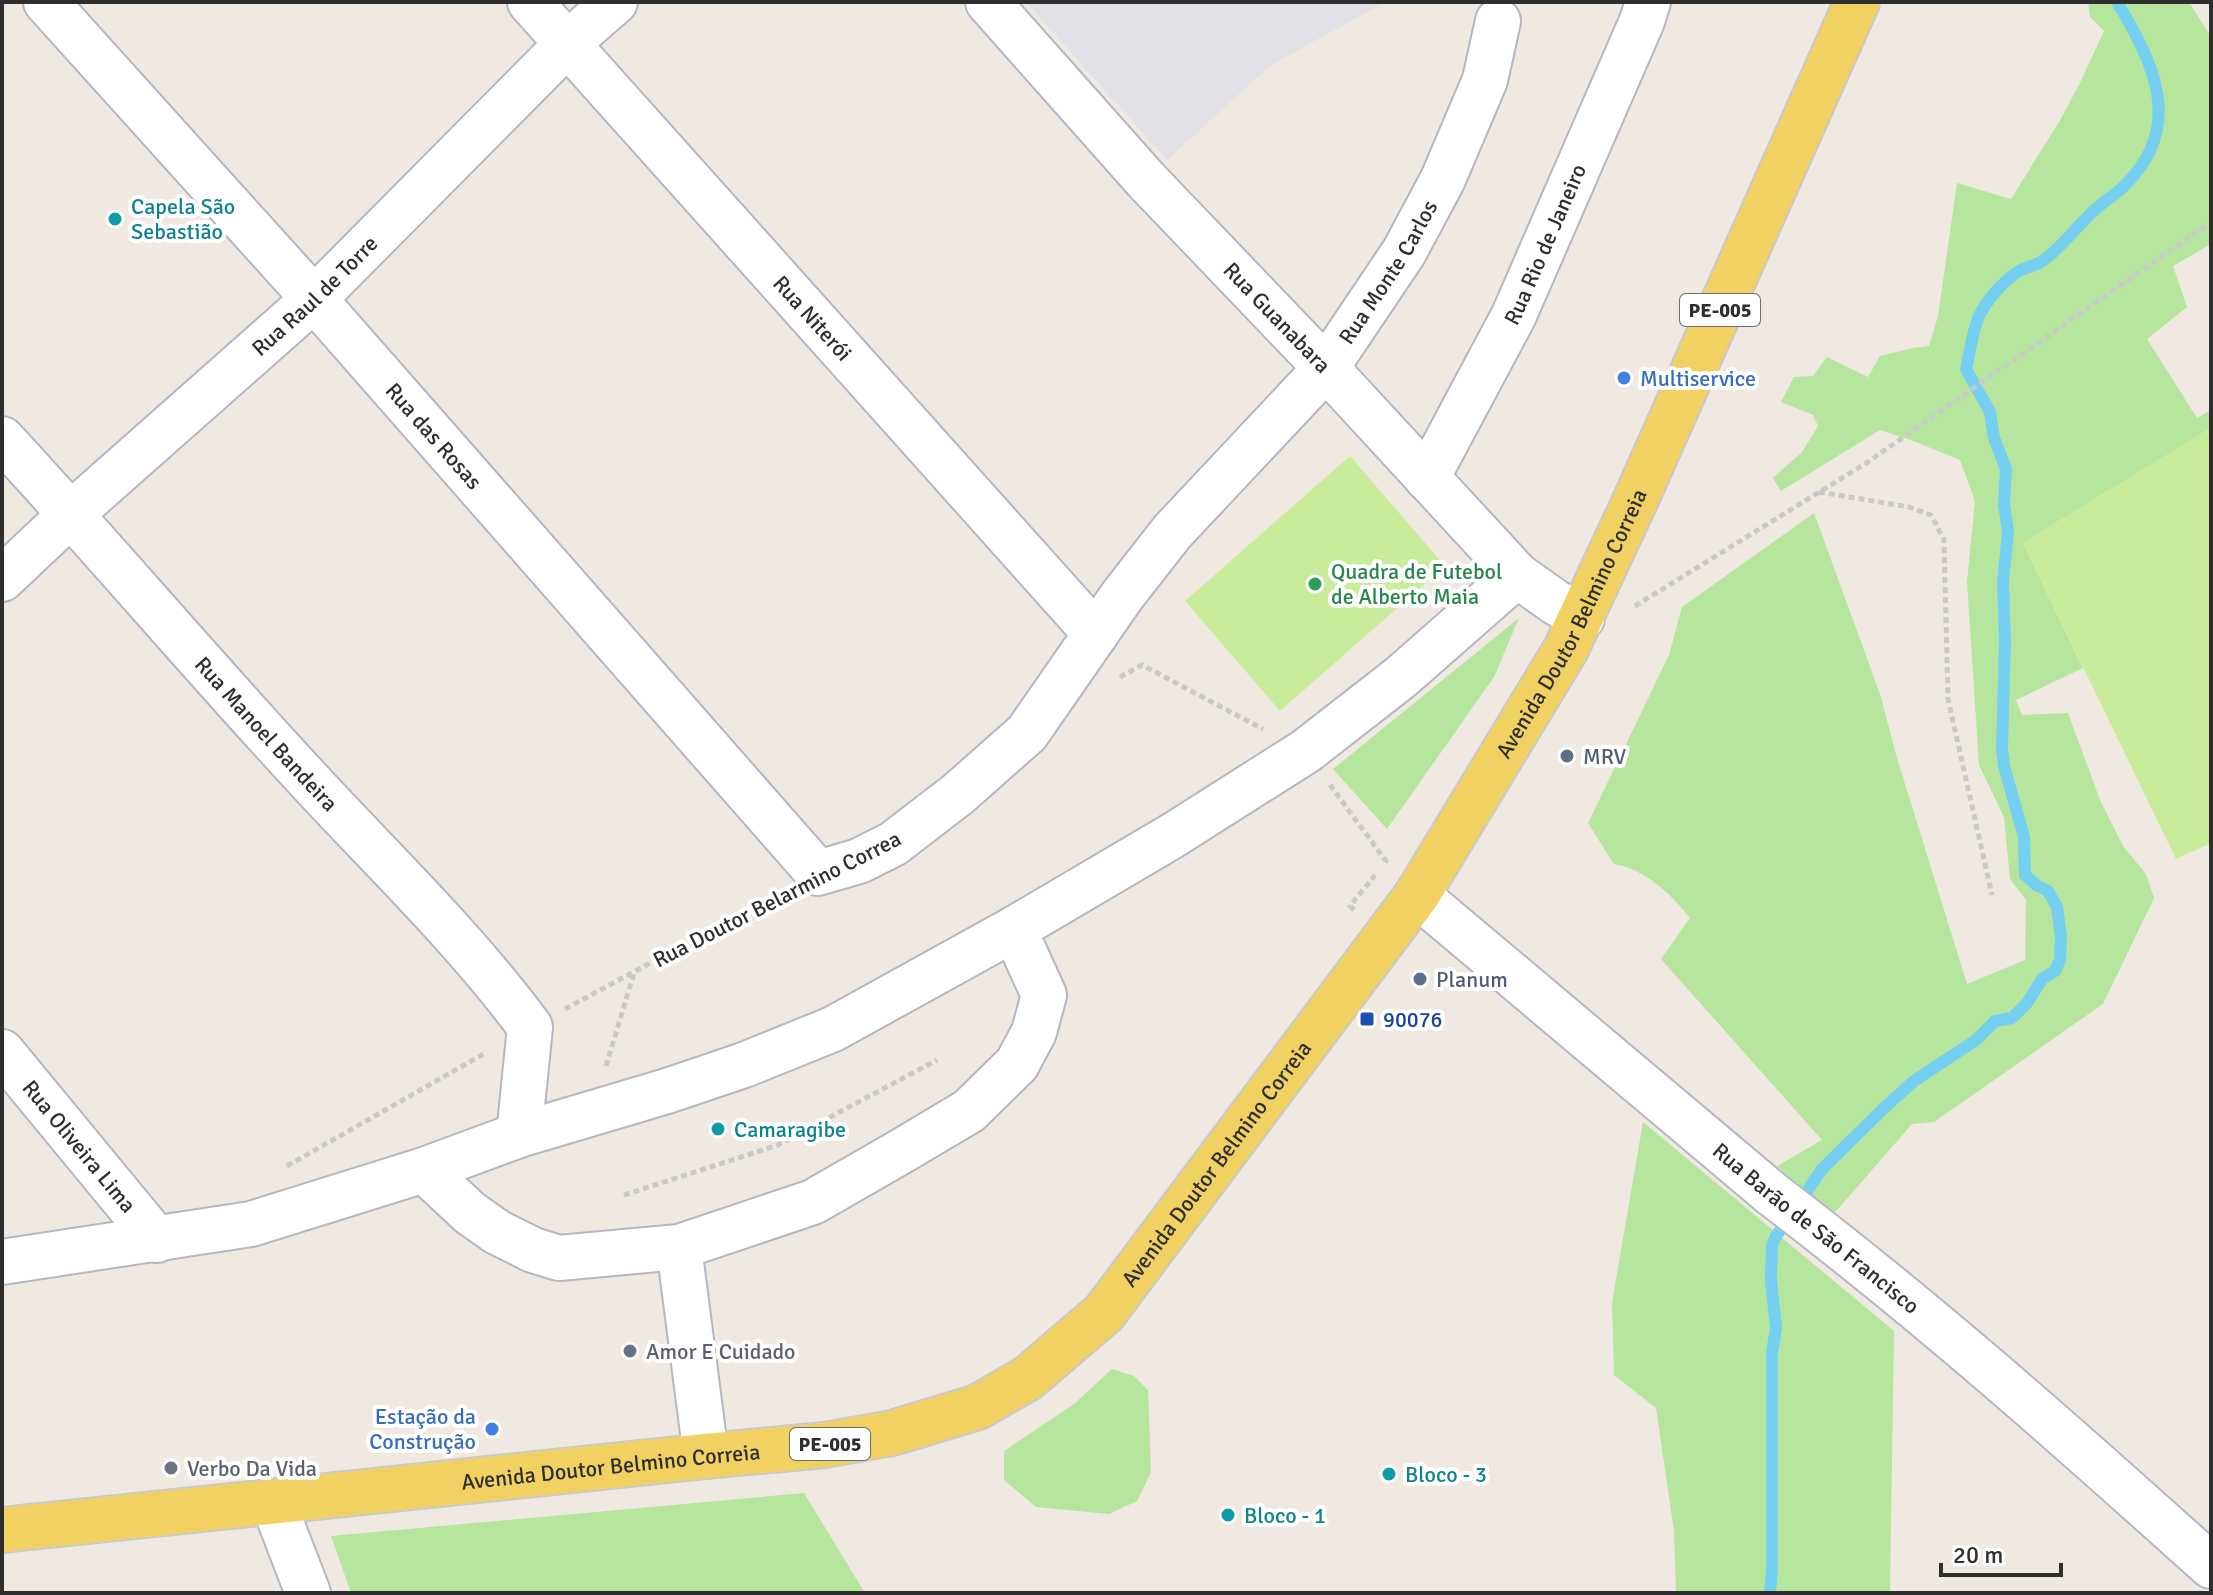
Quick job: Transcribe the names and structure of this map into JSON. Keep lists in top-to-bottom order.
{
  "streets": {
    "main road": ["PE-005", "Avenida Doutor Belmino Correia"],
    "street": [
      "Rua Rio de Janeiro",
      "Rua Monte Carlos",
      "Rua Raul de Torre",
      "Rua Niterói",
      "Rua Guanabara",
      "Rua das Rosas",
      "Rua Manoel Bandeira",
      "Rua Doutor Belarmino Correa",
      "Rua Oliveira Lima",
      "Rua Barão de São Francisco"
    ]
  },
  "crossings": [
    ["Rua Rio de Janeiro", "Rua Guanabara"],
    ["Rua Monte Carlos", "Rua Niterói"],
    ["Rua Monte Carlos", "Rua Guanabara"],
    ["Rua Monte Carlos", "Rua Doutor Belarmino Correa"],
    ["Rua Raul de Torre", "Rua Niterói"],
    ["Rua Raul de Torre", "Rua das Rosas"],
    ["Rua Raul de Torre", "Rua Manoel Bandeira"],
    ["Rua Niterói", "Rua Doutor Belarmino Correa"],
    ["Rua Guanabara", "Avenida Doutor Belmino Correia"],
    ["Rua das Rosas", "Rua Doutor Belarmino Correa"],
    ["Avenida Doutor Belmino Correia", "Rua Barão de São Francisco"],
    ["Rua Manoel Bandeira", "Rua Doutor Belarmino Correa"]
  ],
  "places": {
    "other": [
      "Capela São Sebastião",
      "Multiservice",
      "Quadra de Futebol de Alberto Maia",
      "MRV",
      "Planum",
      "Camaragibe",
      "Amor E Cuidado",
      "Estação da Construção",
      "Verbo Da Vida",
      "Bloco - 3",
      "Bloco - 1"
    ],
    "transit": ["90076"]
  },
  "scale_bar": "20 m"
}
